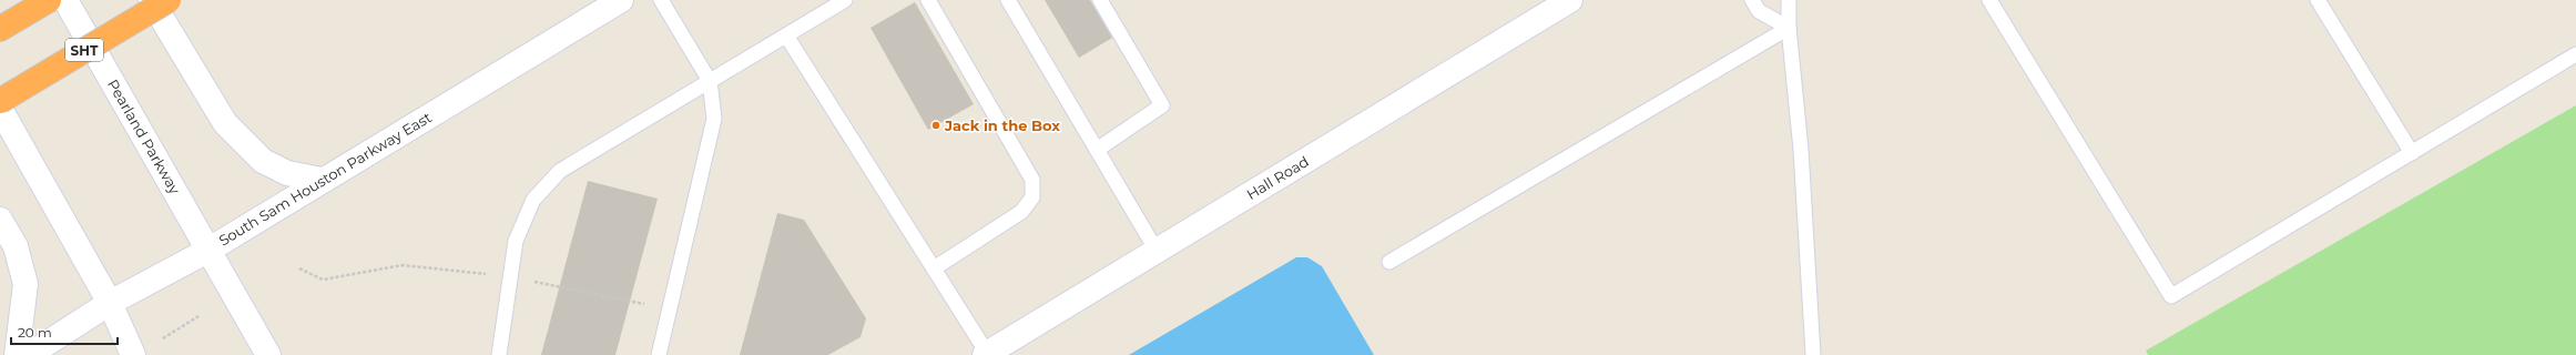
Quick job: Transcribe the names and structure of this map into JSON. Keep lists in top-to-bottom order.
{
  "streets": {
    "highway": ["SHT"],
    "main road": ["Pearland Parkway", "Hall Road", "South Sam Houston Parkway East"]
  },
  "crossings": [
    ["Pearland Parkway", "South Sam Houston Parkway East"]
  ],
  "places": ["Jack in the Box"],
  "scale_bar": "20 m"
}
